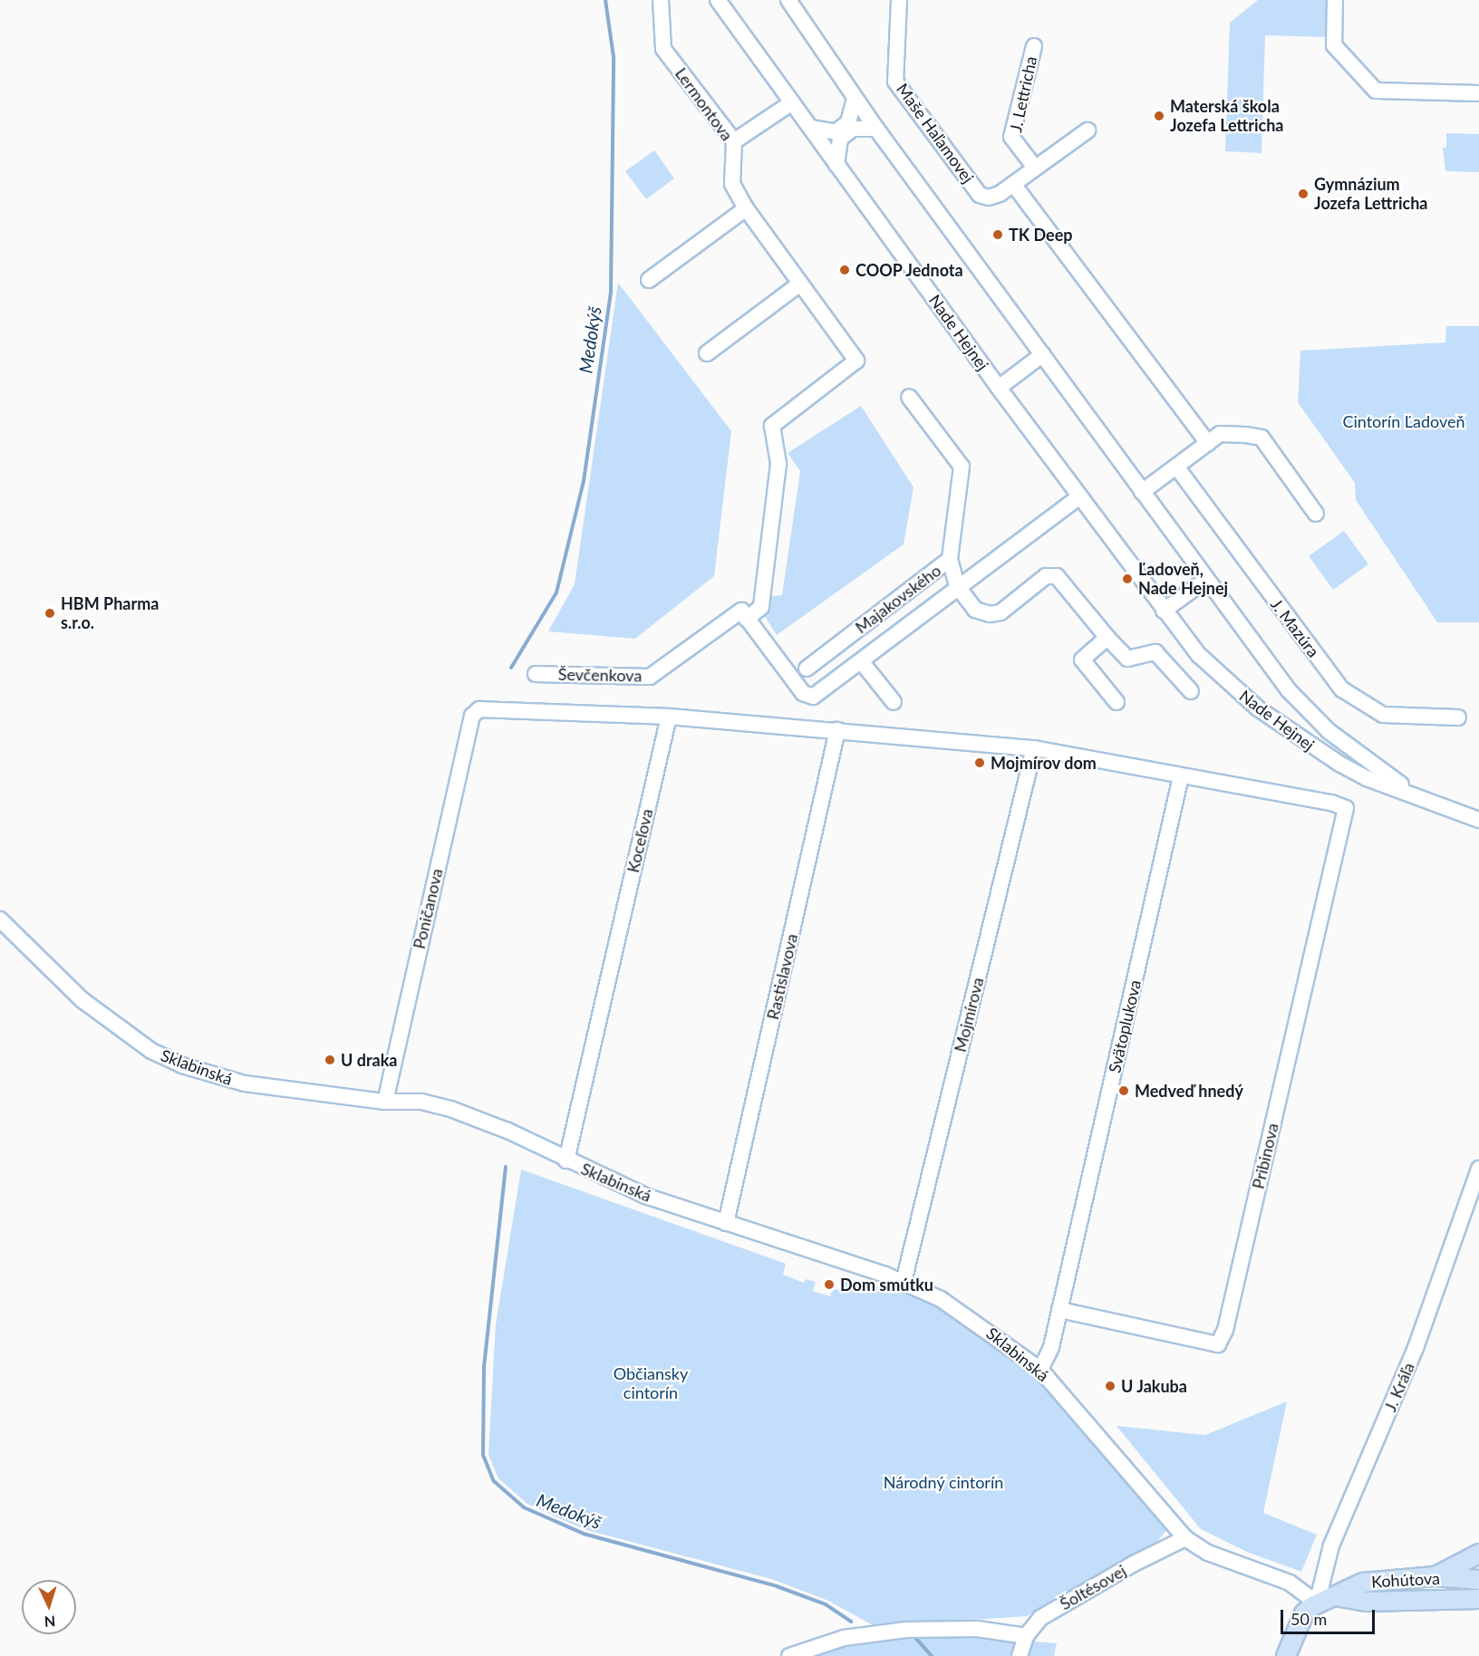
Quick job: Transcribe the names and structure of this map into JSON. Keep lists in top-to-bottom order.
{
  "streets": {
    "main road": ["Kohútova"],
    "street": [
      "J. Lettricha",
      "Lermontova",
      "Maše Haľamovej",
      "Nade Hejnej",
      "Majakovského",
      "J. Mazúra",
      "Ševčenkova",
      "Koceľova",
      "Poničanova",
      "Rastislavova",
      "Mojmírova",
      "Svätoplukova",
      "Sklabinská",
      "Pribinova",
      "J. Kráľa",
      "Šoltésovej"
    ]
  },
  "crossings": [
    ["Lermontova", "Ševčenkova"],
    ["Koceľova", "Poničanova"],
    ["Koceľova", "Sklabinská"],
    ["Poničanova", "Sklabinská"],
    ["Rastislavova", "Sklabinská"],
    ["Mojmírova", "Sklabinská"],
    ["Svätoplukova", "Sklabinská"],
    ["Svätoplukova", "Pribinova"],
    ["Sklabinská", "J. Kráľa"],
    ["Sklabinská", "Kohútova"],
    ["Sklabinská", "Šoltésovej"],
    ["J. Kráľa", "Kohútova"]
  ],
  "water": ["Medokýš"],
  "parks": ["Cintorín Ľadoveň", "Občiansky cintorín", "Národný cintorín"],
  "places": [
    "Materská škola Jozefa Lettricha",
    "Gymnázium Jozefa Lettricha",
    "TK Deep",
    "COOP Jednota",
    "Ľadoveň, Nade Hejnej",
    "HBM Pharma s.r.o.",
    "Mojmírov dom",
    "U draka",
    "Medveď hnedý",
    "Dom smútku",
    "U Jakuba"
  ],
  "scale_bar": "50 m",
  "north": "bottom"
}
